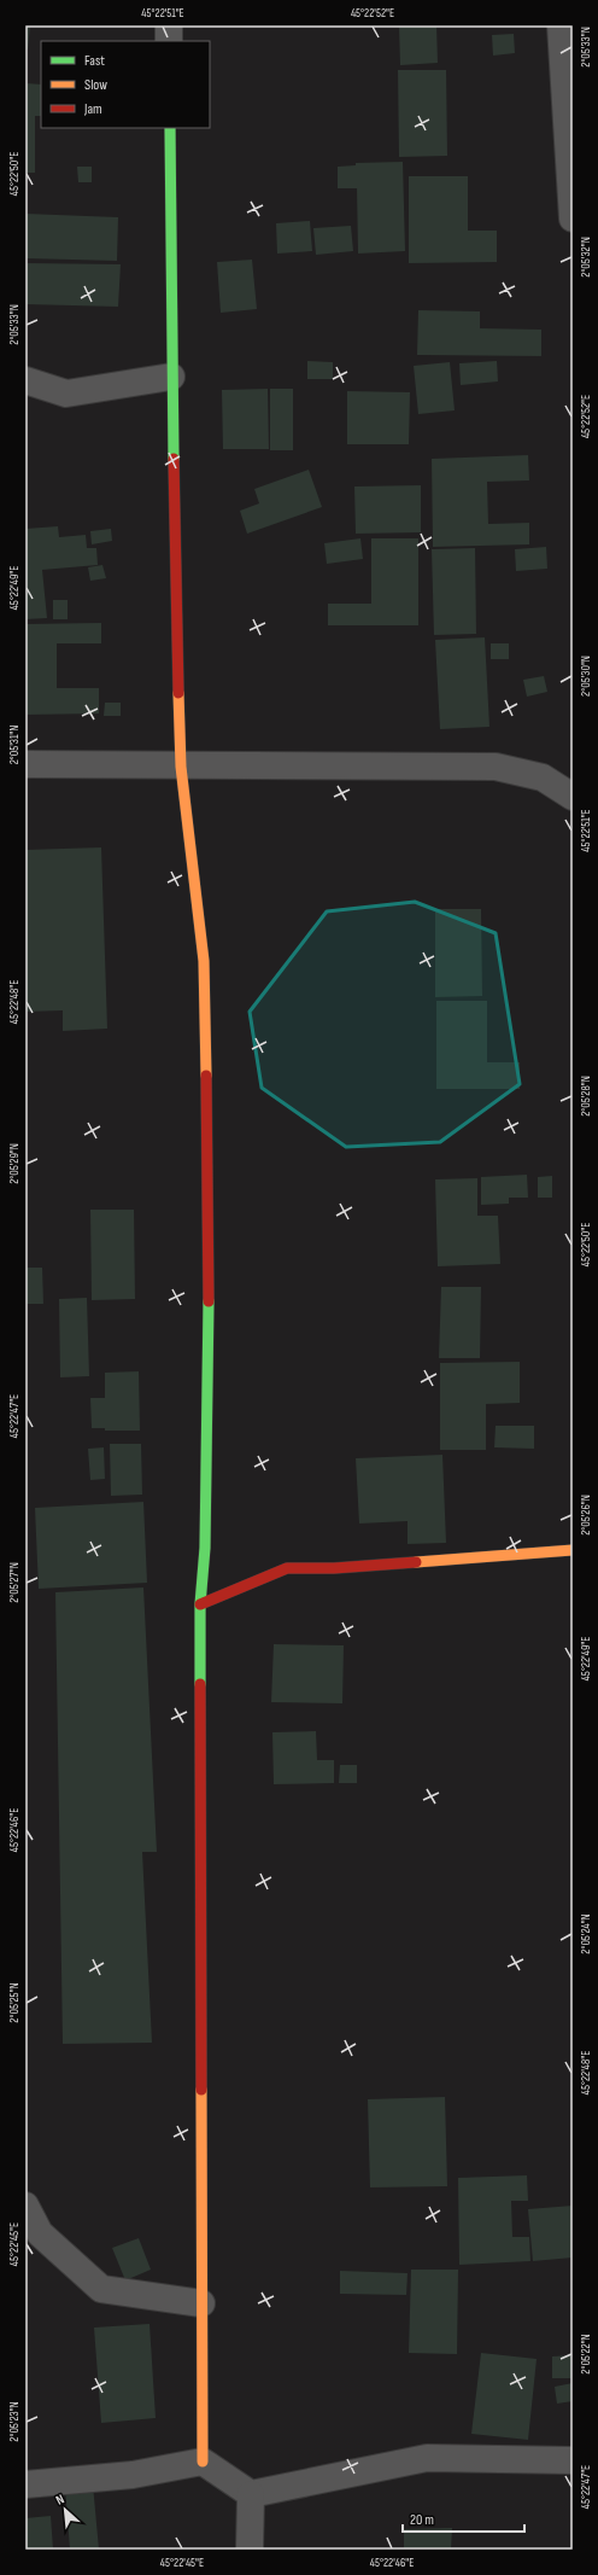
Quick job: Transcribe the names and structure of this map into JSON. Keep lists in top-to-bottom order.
{
  "legend": ["Fast", "Slow", "Jam"],
  "scale_bar": "20 m",
  "north": "top left",
  "coordinates": [
    "45°22'51\"E",
    "45°22'52\"E",
    "2°05'33\"N",
    "45°22'50\"E",
    "2°05'32\"N",
    "45°22'49\"E",
    "2°05'30\"N",
    "2°05'31\"N",
    "45°22'48\"E",
    "2°05'28\"N",
    "2°05'29\"N",
    "45°22'47\"E",
    "2°05'26\"N",
    "2°05'27\"N",
    "45°22'46\"E",
    "2°05'24\"N",
    "2°05'25\"N",
    "45°22'45\"E",
    "2°05'22\"N",
    "2°05'23\"N"
  ]
}
